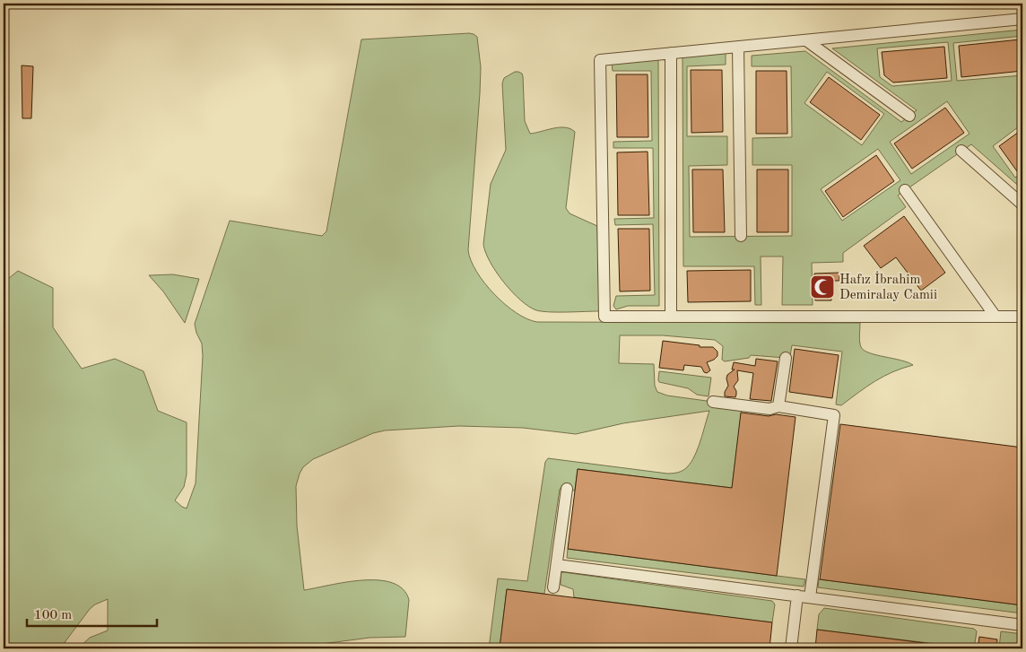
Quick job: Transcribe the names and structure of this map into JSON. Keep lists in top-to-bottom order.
{
  "places": {
    "mosque": ["Hafız İbrahim Demiralay Camii"]
  },
  "scale_bar": "100 m"
}
